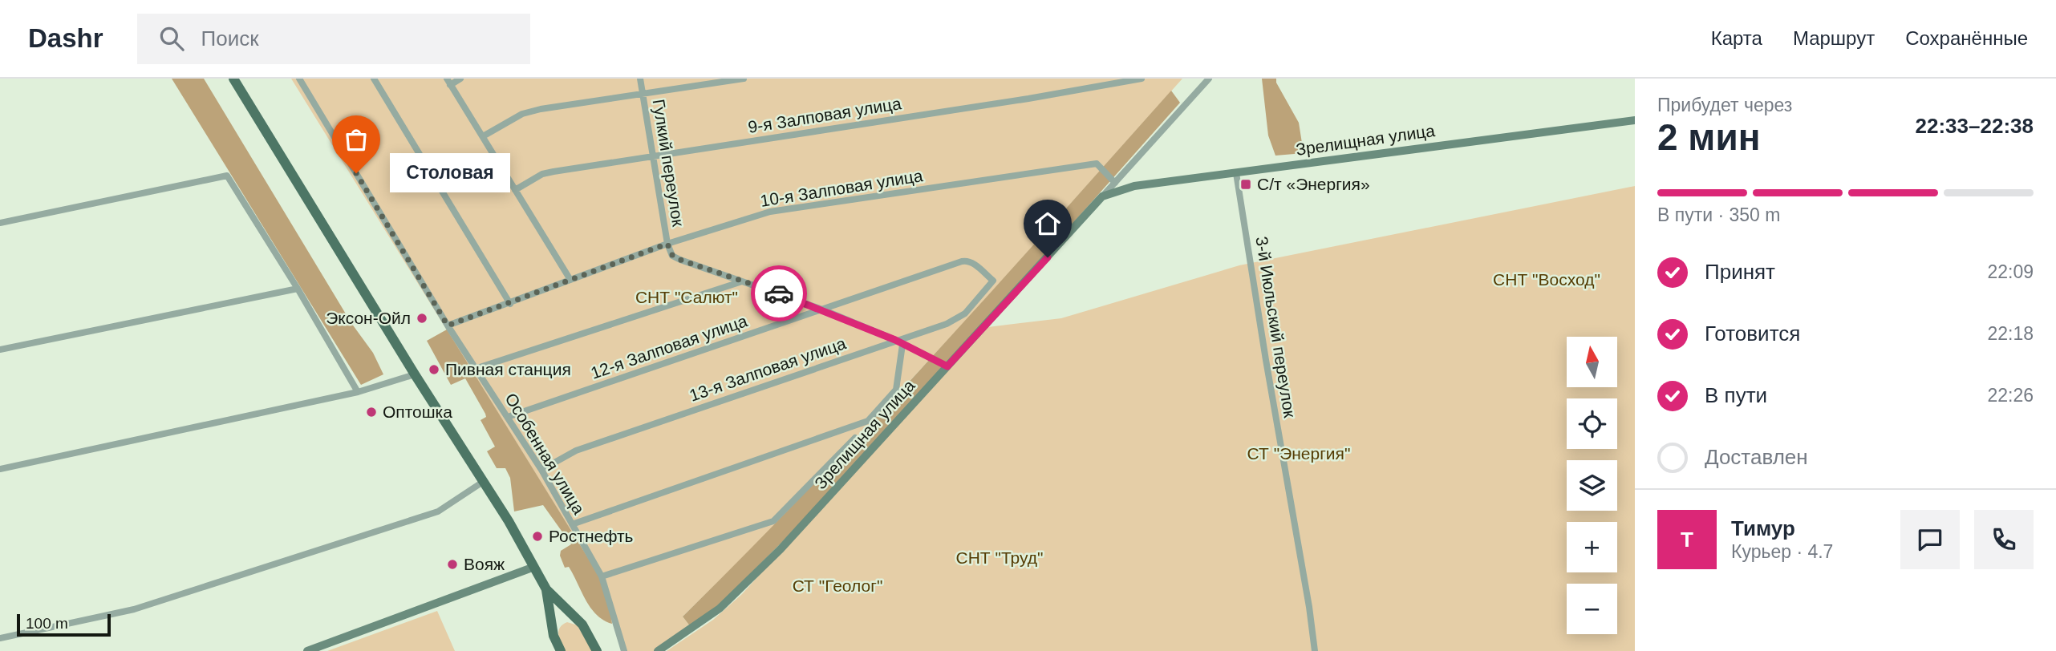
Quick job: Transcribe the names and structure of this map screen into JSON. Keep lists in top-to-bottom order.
{
  "streets": {
    "street": [
      "9-я Залповая улица",
      "Зрелищная улица",
      "Гулкий переулок",
      "10-я Залповая улица",
      "3-й Июльский переулок",
      "12-я Залповая улица",
      "13-я Залповая улица",
      "Особенная улица"
    ]
  },
  "crossings": [
    ["9-я Залповая улица", "Гулкий переулок"],
    ["Зрелищная улица", "Гулкий переулок"],
    ["Зрелищная улица", "10-я Залповая улица"],
    ["Зрелищная улица", "3-й Июльский переулок"],
    ["Гулкий переулок", "10-я Залповая улица"],
    ["Гулкий переулок", "12-я Залповая улица"],
    ["Гулкий переулок", "13-я Залповая улица"],
    ["10-я Залповая улица", "Особенная улица"],
    ["12-я Залповая улица", "13-я Залповая улица"],
    ["12-я Залповая улица", "Особенная улица"],
    ["13-я Залповая улица", "Особенная улица"]
  ],
  "parks": [
    "СНТ \"Восход\"",
    "СНТ \"Салют\"",
    "СТ \"Энергия\"",
    "СНТ \"Труд\"",
    "СТ \"Геолог\""
  ],
  "places": {
    "other": [
      "Столовая",
      "Эксон-Ойл",
      "Пивная станция",
      "Оптошка",
      "Ростнефть",
      "Вояж"
    ],
    "transit": ["С/т «Энергия»"]
  },
  "scale_bar": "100 m",
  "north": "top",
  "page": {
    "header": "Dashr",
    "search": "Поиск",
    "nav": ["Карта", "Маршрут", "Сохранённые"],
    "heading": ["2 мин", "Прибудет через", "22:33–22:38"],
    "panel": ["Тимур", "Курьер · 4.7"],
    "bubble": "Столовая",
    "bar": "В пути · 350 m",
    "list": [
      ["Принят", "22:09"],
      ["Готовится", "22:18"],
      ["В пути", "22:26"],
      "Доставлен"
    ],
    "map_buttons": ["+", "−"],
    "round": "Т",
    "scale": "100 m"
  }
}
